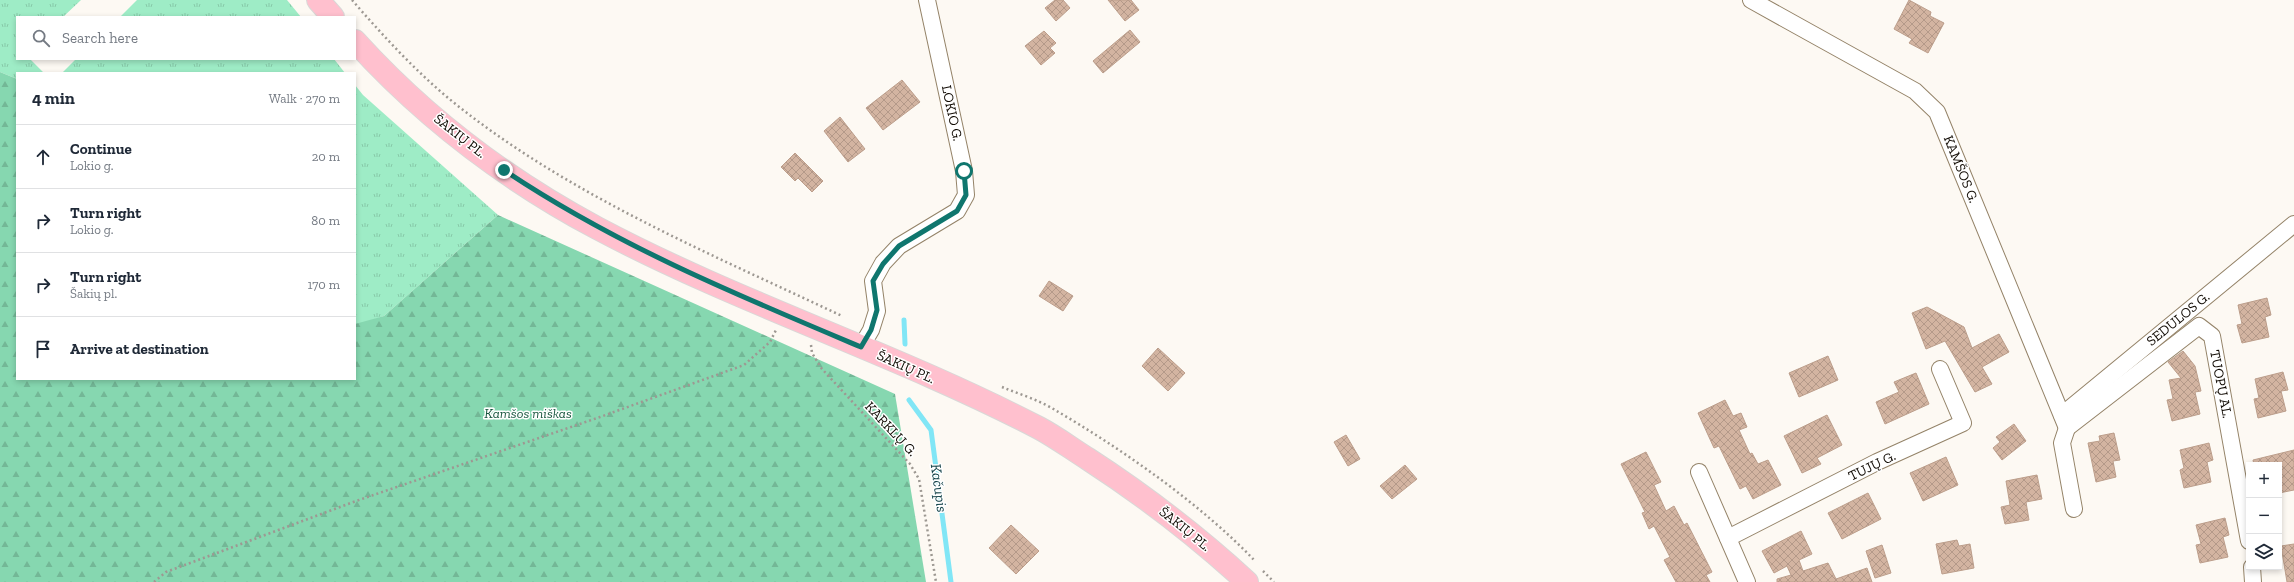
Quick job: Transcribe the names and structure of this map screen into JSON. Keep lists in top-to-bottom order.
{
  "streets": {
    "main road": ["ŠAKIŲ PL."],
    "street": [
      "LOKIO G.",
      "KAMŠOS G.",
      "SEDULOS G.",
      "TUOPŲ AL.",
      "TUJŲ G."
    ],
    "path": ["KARKLŲ G."]
  },
  "crossings": [
    ["LOKIO G.", "ŠAKIŲ PL."],
    ["ŠAKIŲ PL.", "KARKLŲ G."],
    ["KAMŠOS G.", "SEDULOS G."],
    ["KAMŠOS G.", "TUOPŲ AL."],
    ["SEDULOS G.", "TUOPŲ AL."]
  ],
  "water": ["Kačupis"],
  "parks": ["Kamšos miškas"],
  "page": {
    "search": "Search here",
    "heading": ["4 min", "Walk · 270 m"],
    "list": [
      ["Continue", "Lokio g.", "20 m"],
      ["Turn right", "Lokio g.", "80 m"],
      ["Turn right", "Šakių pl.", "170 m"],
      "Arrive at destination"
    ],
    "map_buttons": ["+", "−"]
  }
}
